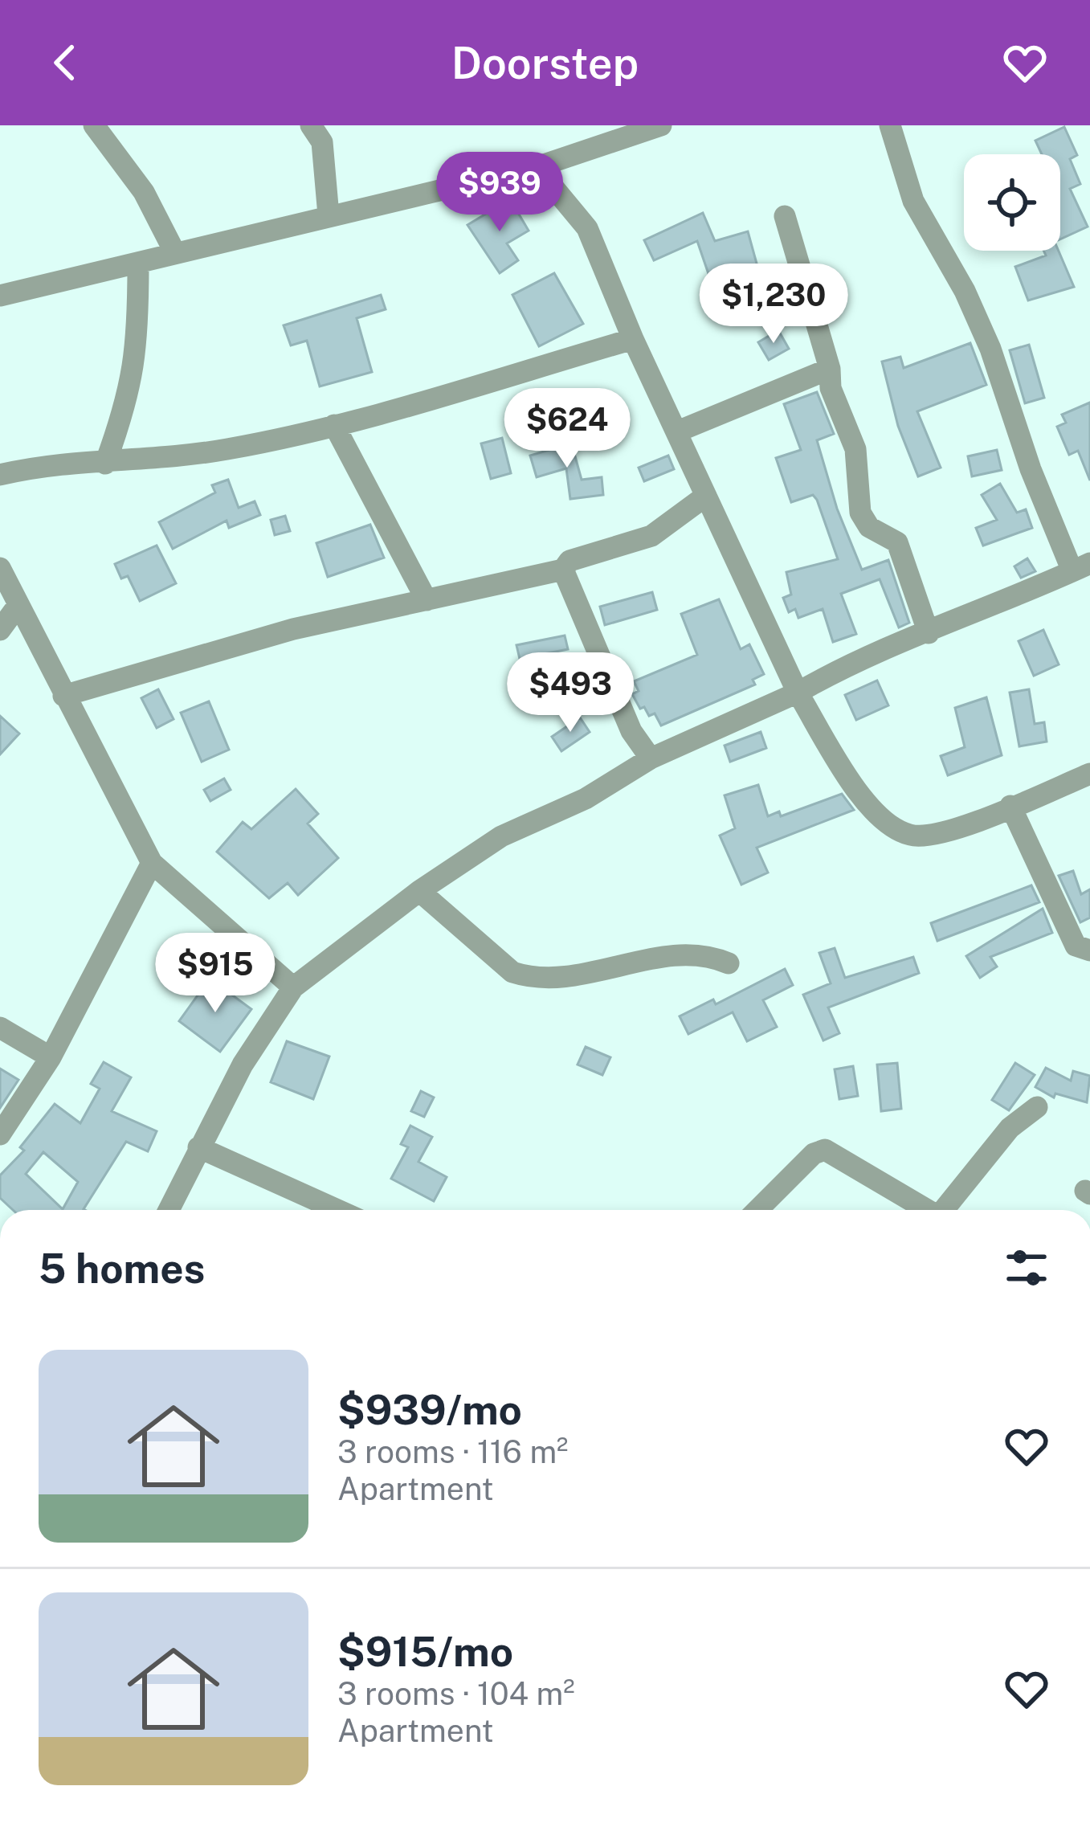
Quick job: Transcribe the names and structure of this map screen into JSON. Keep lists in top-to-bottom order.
{
  "page": {
    "header": "Doorstep",
    "price": [
      "$939",
      "$1,230",
      "$624",
      "$493",
      "$915"
    ],
    "heading": "5 homes",
    "list": [
      {
        "name": "$939/mo",
        "note": "3 rooms · 116 m² · Apartment"
      },
      {
        "name": "$915/mo",
        "note": "3 rooms · 104 m² · Apartment"
      }
    ]
  }
}
